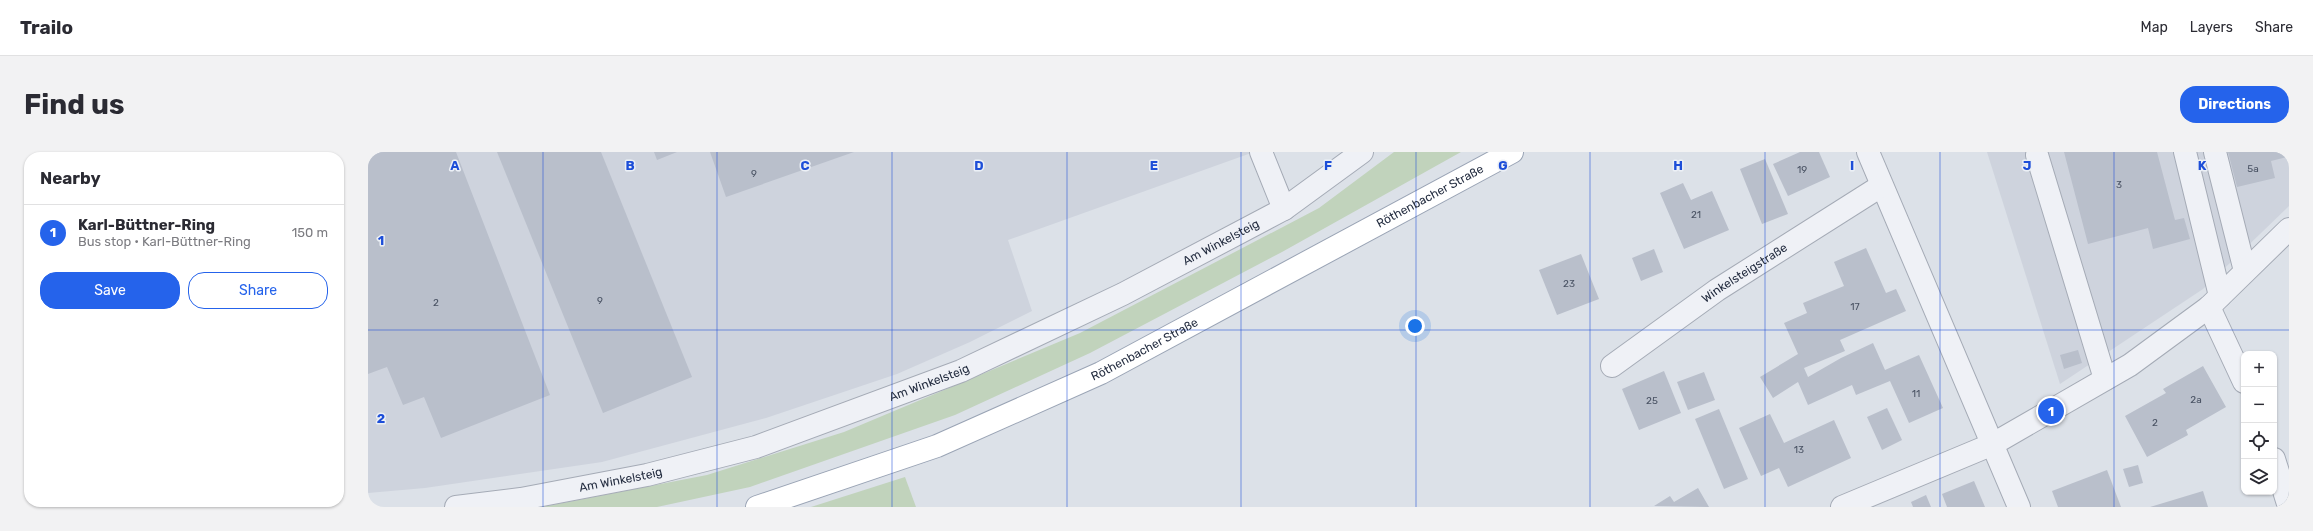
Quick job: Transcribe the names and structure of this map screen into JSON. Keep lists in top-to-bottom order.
{
  "streets": {
    "main road": ["Röthenbacher Straße"],
    "street": ["Am Winkelsteig", "Winkelsteigstraße"]
  },
  "house_numbers": [
    "5a",
    "19",
    "9",
    "3",
    "21",
    "23",
    "9",
    "2",
    "17",
    "11",
    "2a",
    "25",
    "2",
    "13"
  ],
  "page": {
    "header": "Trailo",
    "nav": ["Map", "Layers", "Share"],
    "buttons": [
      "Directions",
      ["Save", "Share"]
    ],
    "title": "Find us",
    "heading": "Nearby",
    "list": [
      {
        "mark": "1",
        "name": "Karl-Büttner-Ring",
        "note": "Bus stop · Karl-Büttner-Ring",
        "value": "150 m"
      }
    ],
    "map_buttons": ["+", "−"],
    "pins": "1"
  },
  "grid": {
    "columns": [
      "A",
      "B",
      "C",
      "D",
      "E",
      "F",
      "G",
      "H",
      "I",
      "J",
      "K"
    ],
    "rows": ["1", "2"]
  }
}
